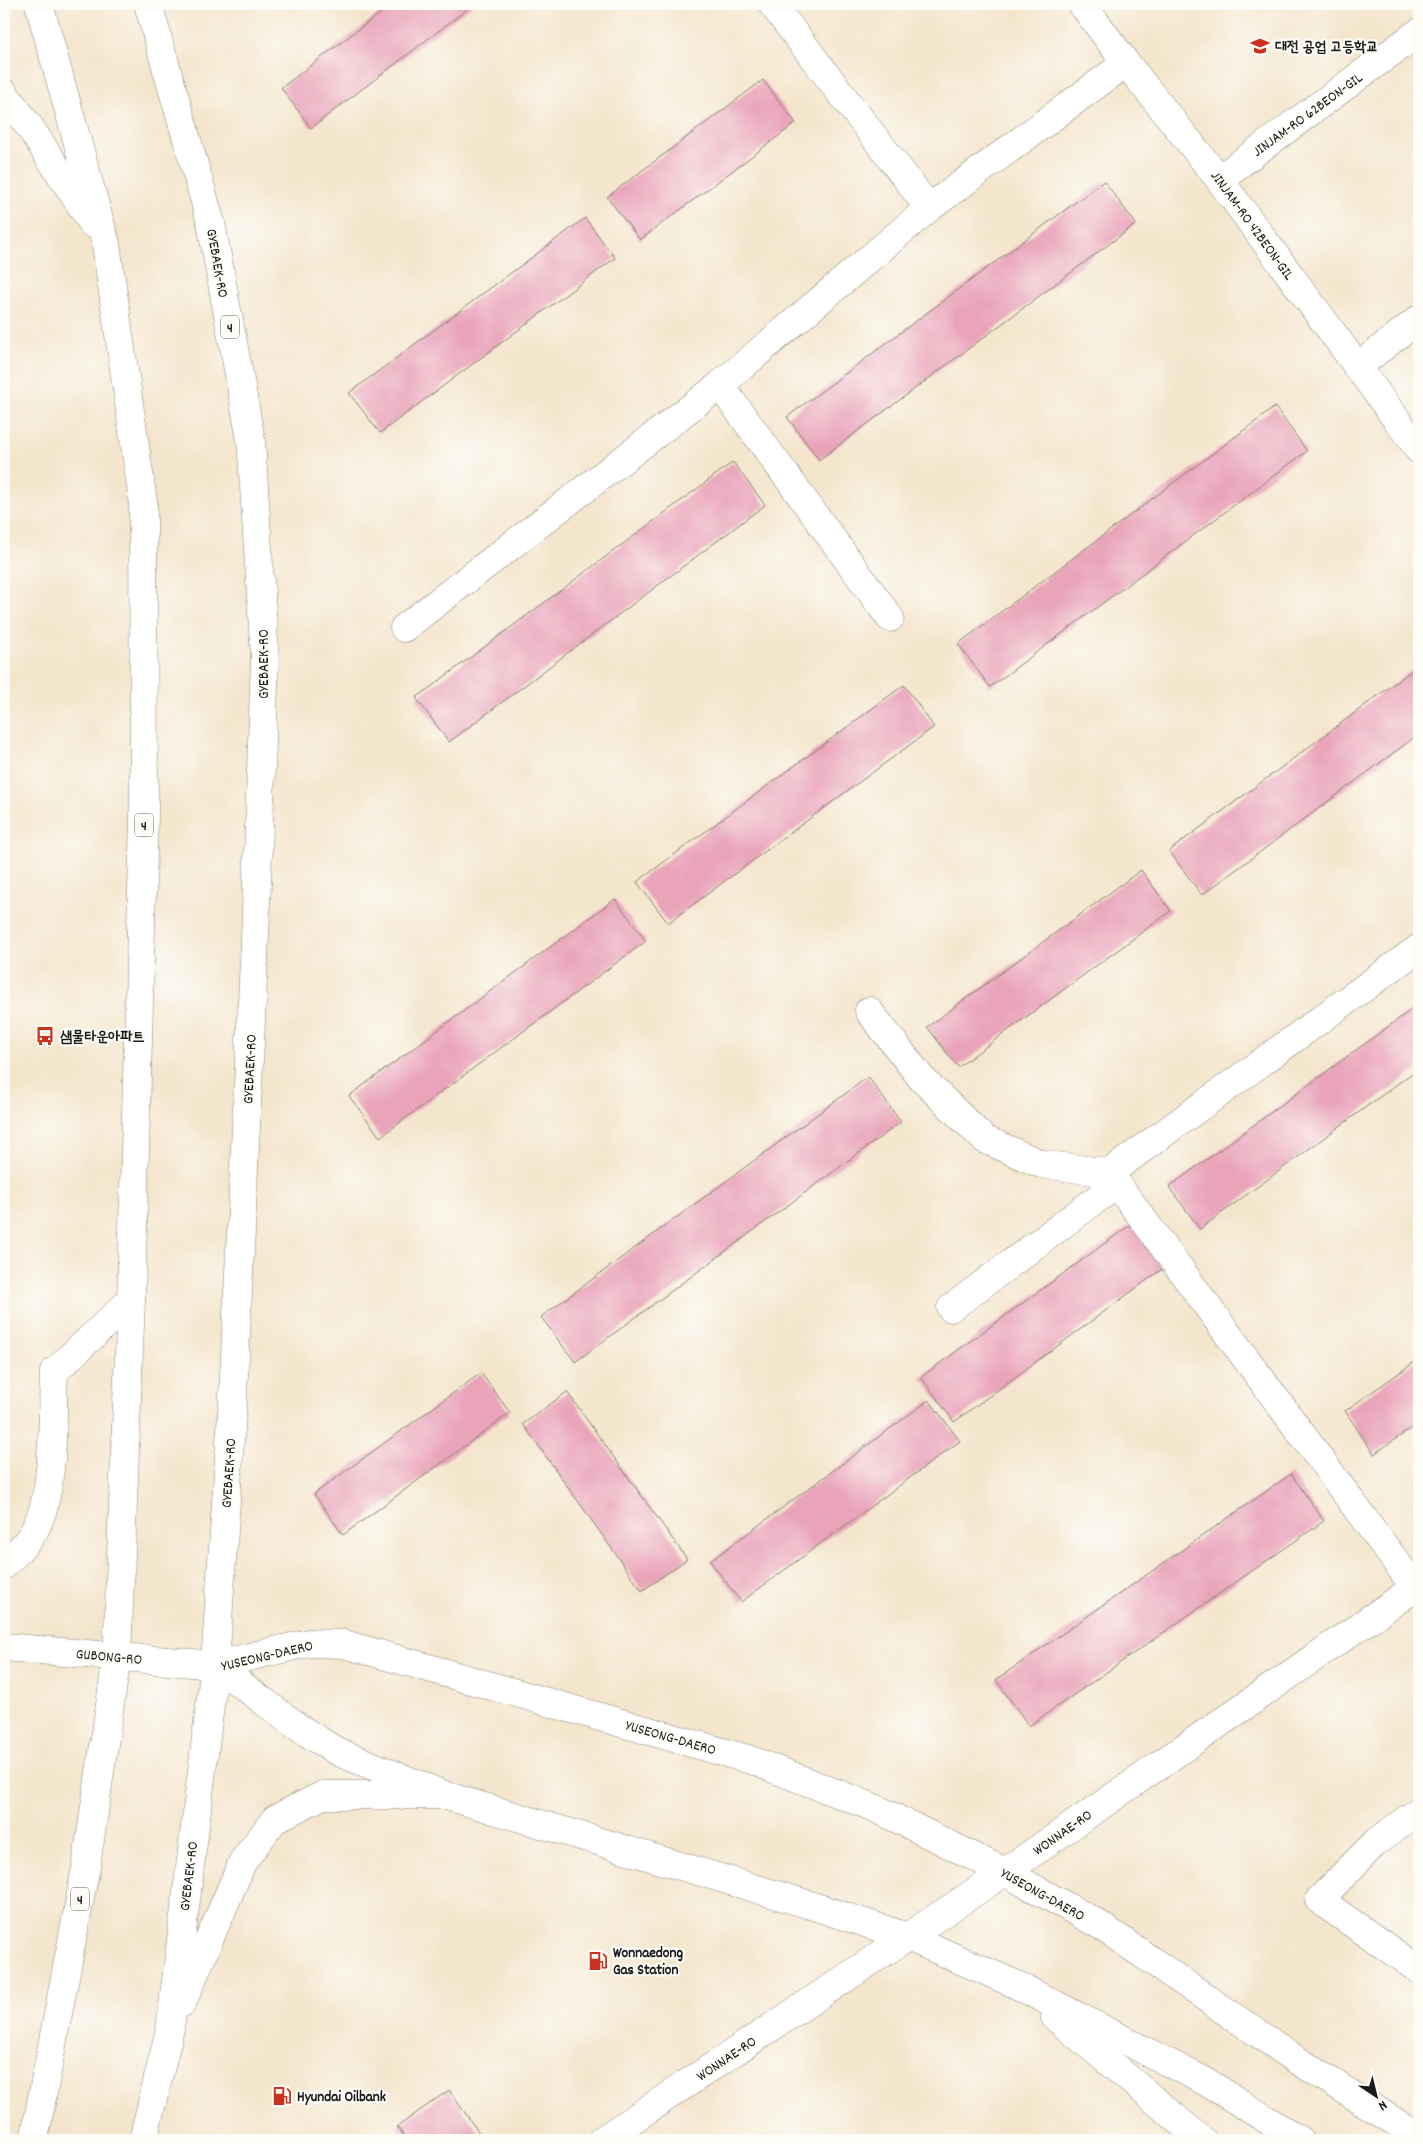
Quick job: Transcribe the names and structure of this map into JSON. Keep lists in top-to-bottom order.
{
  "streets": {
    "main road": [
      "JINJAM-RO 62BEON-GIL",
      "JINJAM-RO 42BEON-GIL",
      "GYEBAEK-RO",
      "4",
      "YUSEONG-DAERO",
      "GUBONG-RO",
      "WONNAE-RO"
    ]
  },
  "crossings": [
    ["JINJAM-RO 62BEON-GIL", "JINJAM-RO 42BEON-GIL"],
    ["GYEBAEK-RO", "YUSEONG-DAERO"],
    ["GYEBAEK-RO", "GUBONG-RO"],
    ["4", "GUBONG-RO"],
    ["YUSEONG-DAERO", "GUBONG-RO"],
    ["YUSEONG-DAERO", "WONNAE-RO"]
  ],
  "places": {
    "school or university": ["대전 공업 고등학교"],
    "bus stop": ["샘물타운아파트"],
    "fuel station": ["Wonnaedong Gas Station", "Hyundai Oilbank"]
  },
  "north": "bottom right"
}
